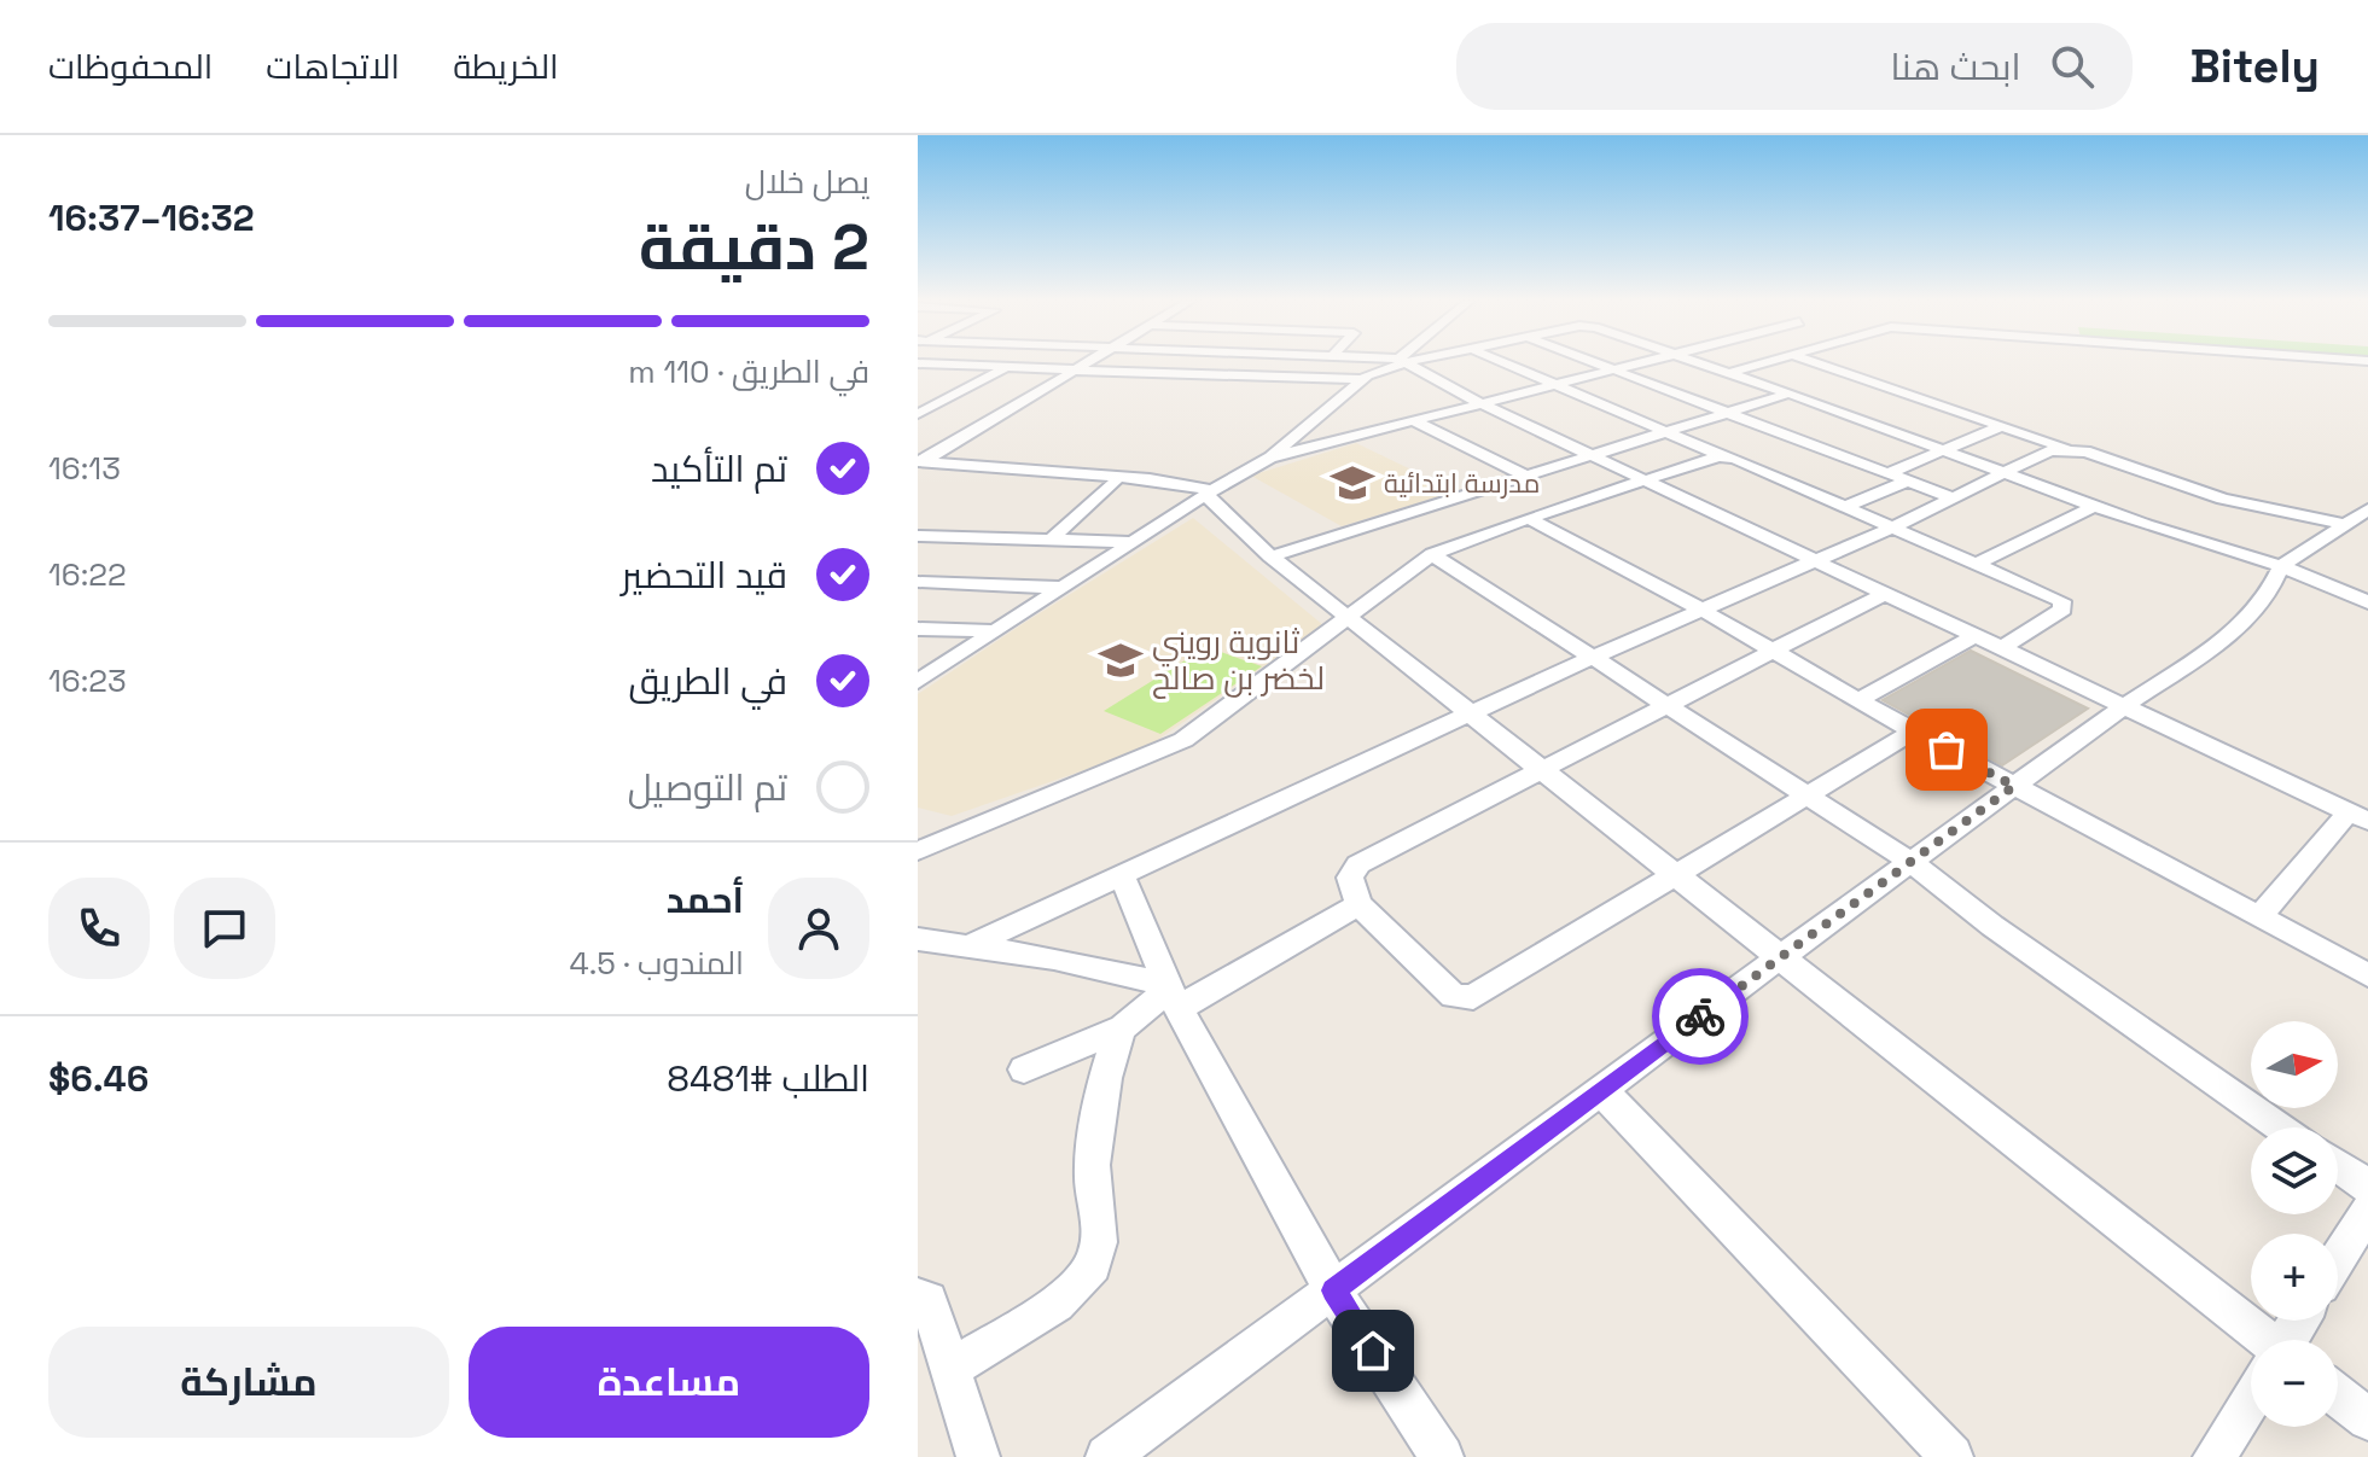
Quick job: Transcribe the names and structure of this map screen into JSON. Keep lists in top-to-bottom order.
{
  "places": {
    "school or university": ["مدرسة ابتدائية", "ثانوية رويني لخضر بن صالح"]
  },
  "north": "right",
  "page": {
    "header": "Bitely",
    "search": "ابحث هنا",
    "nav": ["الخريطة", "الاتجاهات", "المحفوظات"],
    "heading": ["2 دقيقة", "يصل خلال", "16:32–16:37"],
    "panel": [
      "أحمد",
      "المندوب · 4.5",
      "الطلب #8481",
      "$6.46"
    ],
    "bar": "في الطريق · 110 m",
    "list": [
      ["تم التأكيد", "16:13"],
      ["قيد التحضير", "16:22"],
      ["في الطريق", "16:23"],
      "تم التوصيل"
    ],
    "map_buttons": ["+", "−"],
    "buttons": ["مساعدة", "مشاركة"]
  }
}
